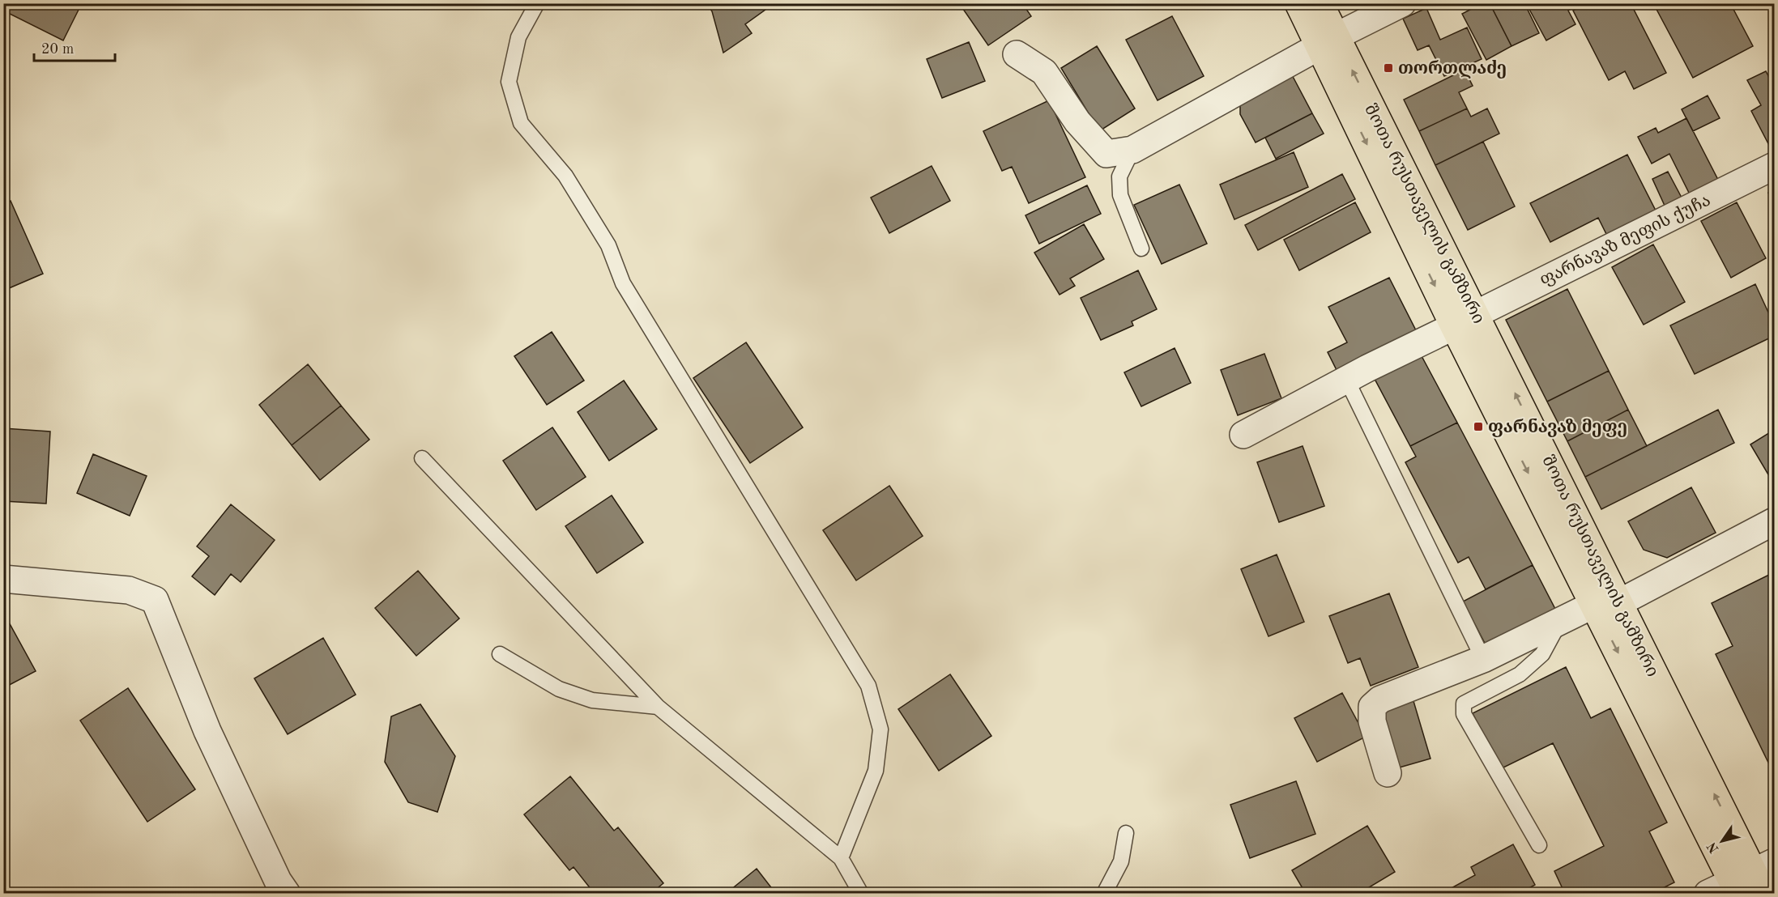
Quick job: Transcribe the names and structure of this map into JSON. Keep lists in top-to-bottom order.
{
  "streets": {
    "main road": ["შოთა რუსთაველის გამზირი"],
    "street": ["ფარნავაზ მეფის ქუჩა"]
  },
  "crossings": [
    ["შოთა რუსთაველის გამზირი", "ფარნავაზ მეფის ქუჩა"]
  ],
  "places": {
    "transit": ["თორთლაძე", "ფარნავაზ მეფე"]
  },
  "scale_bar": "20 m",
  "north": "bottom left"
}
